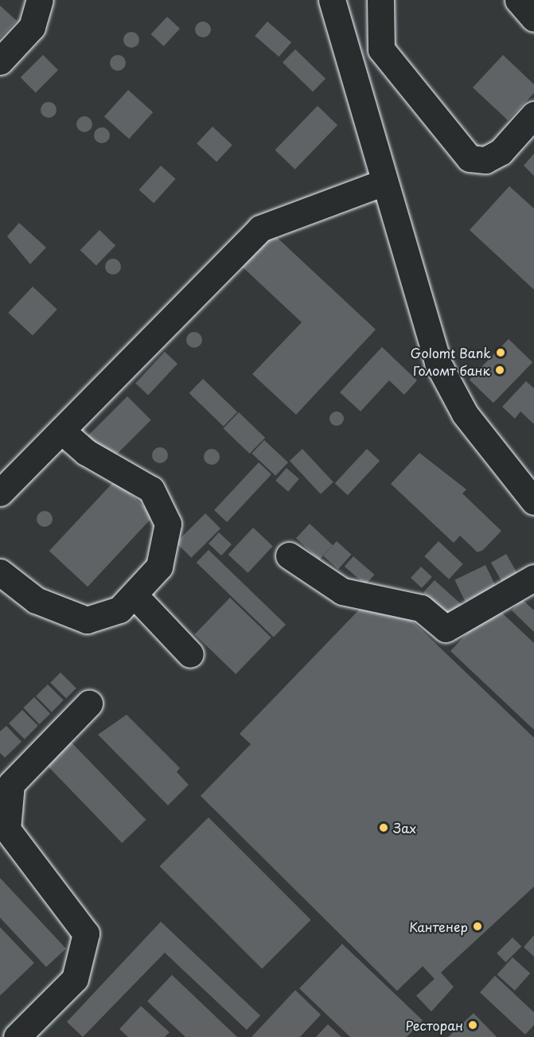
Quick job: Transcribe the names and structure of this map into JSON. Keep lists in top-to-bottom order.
{
  "places": [
    "Golomt Bank",
    "Голомт банк",
    "Зах",
    "Кантенер",
    "Ресторан"
  ]
}
